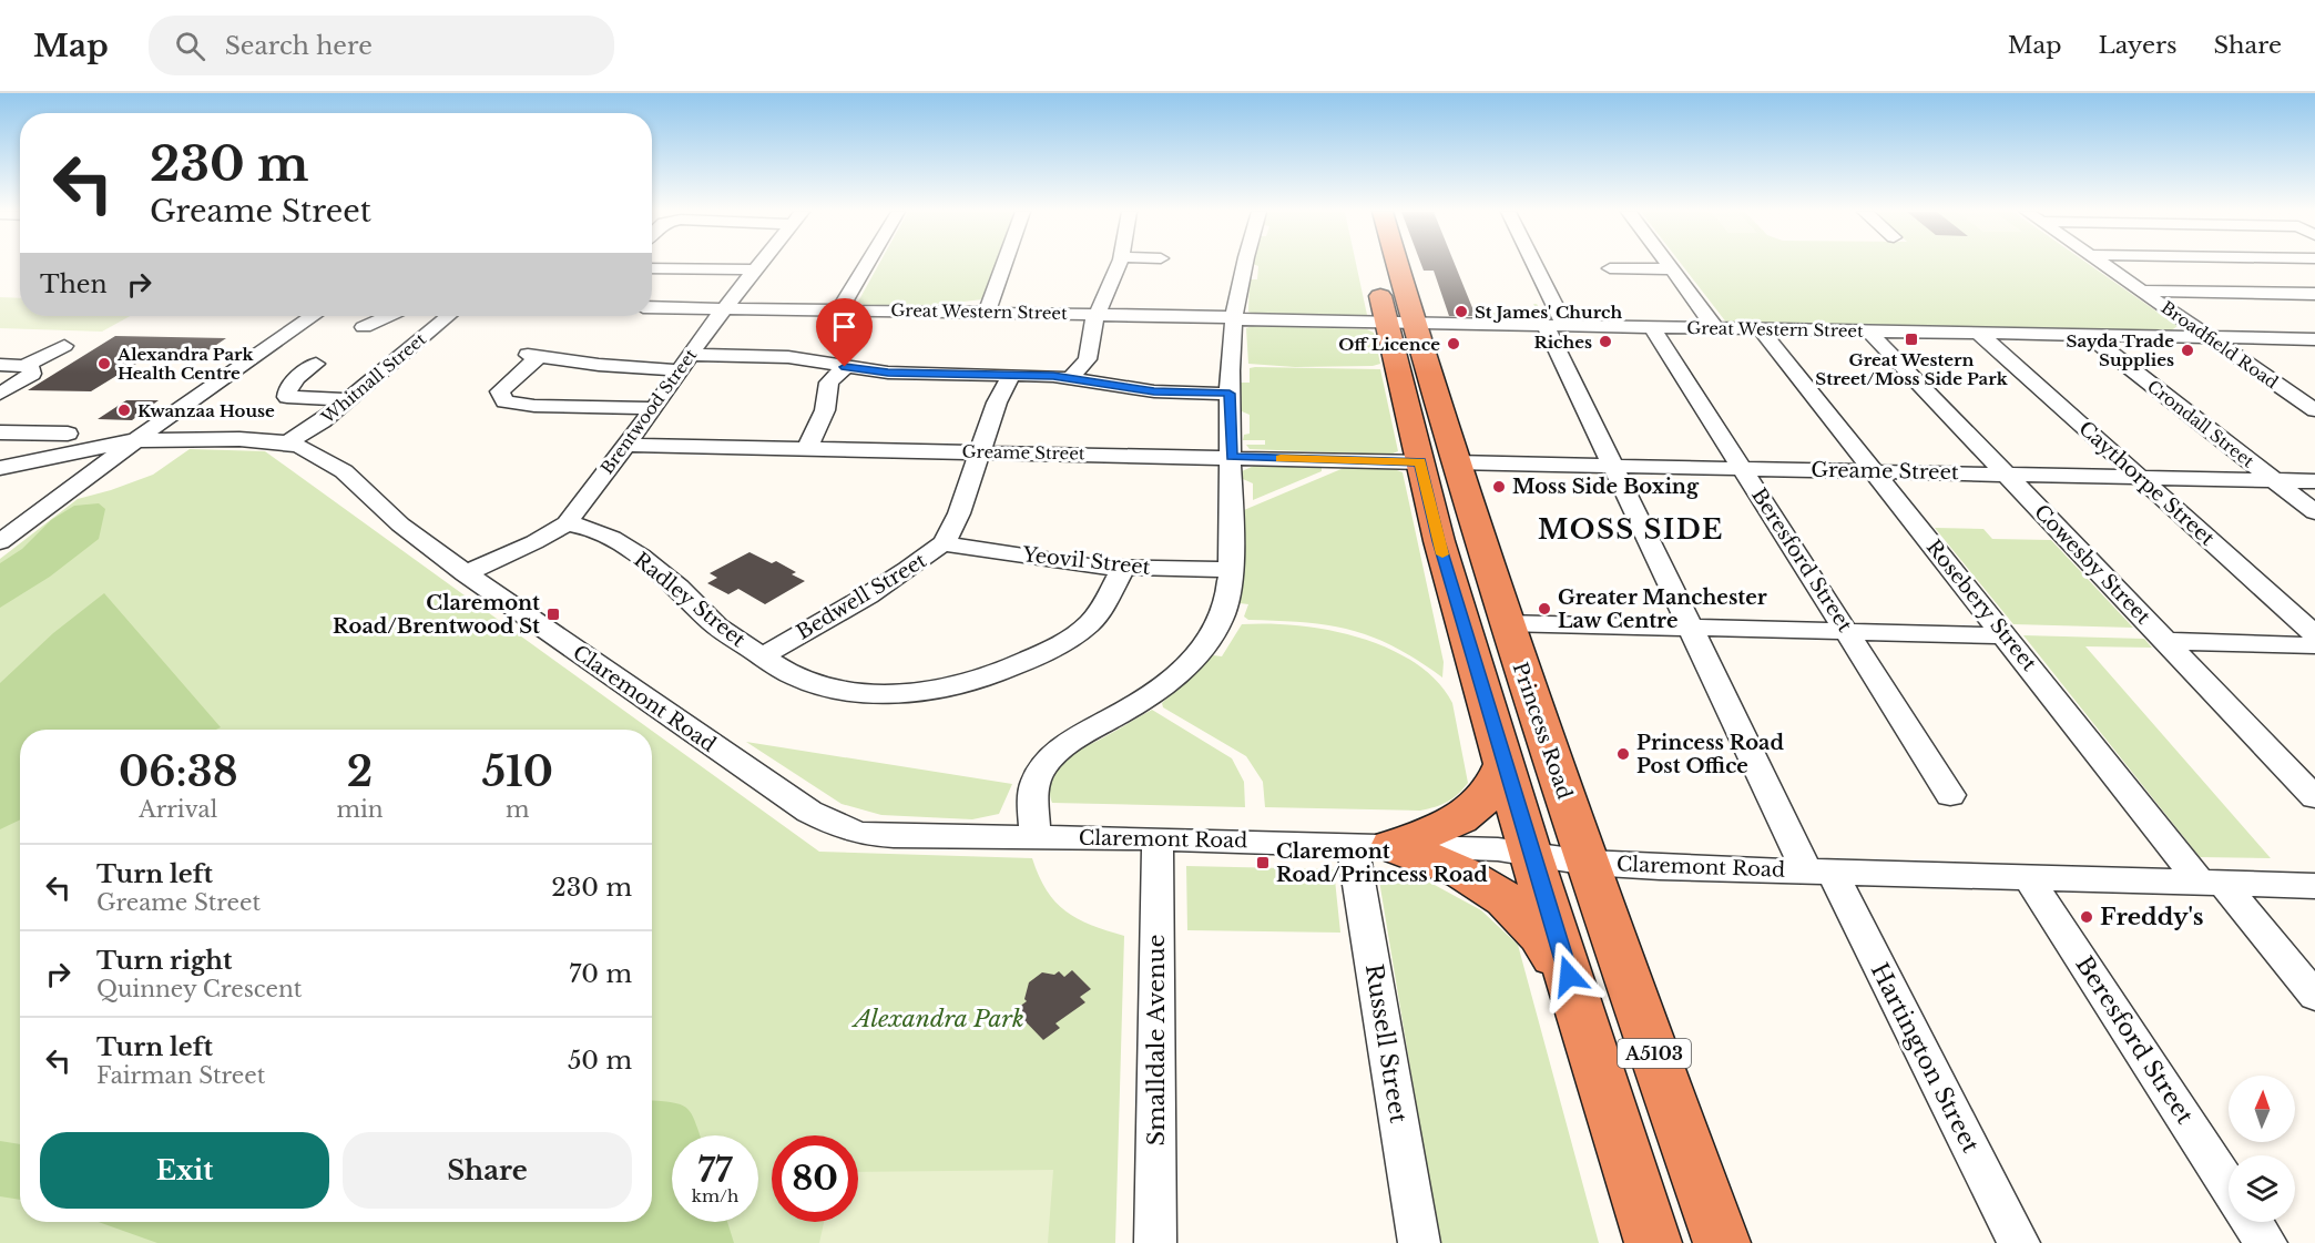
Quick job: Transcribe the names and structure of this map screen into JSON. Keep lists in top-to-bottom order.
{
  "streets": {
    "highway": ["Princess Road", "A5103"],
    "street": [
      "Great Western Street",
      "Broadfield Road",
      "Whitnall Street",
      "Brentwood Street",
      "Crondall Street",
      "Greame Street",
      "Caythorpe Street",
      "Beresford Street",
      "Yeovil Street",
      "Cowesby Street",
      "Bedwell Street",
      "Radley Street",
      "Rosebery Street",
      "Claremont Road",
      "Smalldale Avenue",
      "Russell Street",
      "Hartington Street"
    ]
  },
  "crossings": [
    ["Great Western Street", "Broadfield Road"],
    ["Great Western Street", "Brentwood Street"],
    ["Great Western Street", "Crondall Street"],
    ["Great Western Street", "Caythorpe Street"],
    ["Great Western Street", "Beresford Street"],
    ["Great Western Street", "Cowesby Street"],
    ["Great Western Street", "Rosebery Street"],
    ["Great Western Street", "Princess Road"],
    ["Great Western Street", "Hartington Street"],
    ["Whitnall Street", "Claremont Road"],
    ["Brentwood Street", "Greame Street"],
    ["Brentwood Street", "Radley Street"],
    ["Brentwood Street", "Claremont Road"],
    ["Crondall Street", "Greame Street"],
    ["Greame Street", "Caythorpe Street"],
    ["Greame Street", "Beresford Street"],
    ["Greame Street", "Cowesby Street"],
    ["Greame Street", "Bedwell Street"],
    ["Greame Street", "Rosebery Street"],
    ["Greame Street", "Princess Road"],
    ["Greame Street", "Hartington Street"],
    ["Beresford Street", "Claremont Road"],
    ["Yeovil Street", "Bedwell Street"],
    ["Yeovil Street", "Radley Street"],
    ["Bedwell Street", "Radley Street"],
    ["Rosebery Street", "Claremont Road"],
    ["Claremont Road", "Princess Road"],
    ["Claremont Road", "Smalldale Avenue"],
    ["Claremont Road", "Russell Street"],
    ["Claremont Road", "Hartington Street"]
  ],
  "districts": ["MOSS SIDE"],
  "parks": ["Alexandra Park"],
  "places": {
    "other": [
      "St James' Church",
      "Riches",
      "Off Licence",
      "Sayda Trade Supplies",
      "Alexandra Park Health Centre",
      "Kwanzaa House",
      "Moss Side Boxing",
      "Greater Manchester Law Centre",
      "Princess Road Post Office",
      "Freddy's"
    ],
    "transit": ["Great Western Street/Moss Side Park", "Claremont Road/Brentwood St", "Claremont Road/Princess Road"]
  },
  "north": "top",
  "page": {
    "header": "Map",
    "search": "Search here",
    "nav": ["Map", "Layers", "Share"],
    "turn": ["230 m", "Greame Street"],
    "then": "Then",
    "eta": [
      "06:38",
      "Arrival",
      "2",
      "min",
      "510",
      "m"
    ],
    "list": [
      {
        "name": "Turn left",
        "note": "Greame Street",
        "value": "230 m"
      },
      {
        "name": "Turn right",
        "note": "Quinney Crescent",
        "value": "70 m"
      },
      {
        "name": "Turn left",
        "note": "Fairman Street",
        "value": "50 m"
      }
    ],
    "buttons": ["Exit", "Share"],
    "speed": "77 km/h",
    "limit": "80"
  }
}
